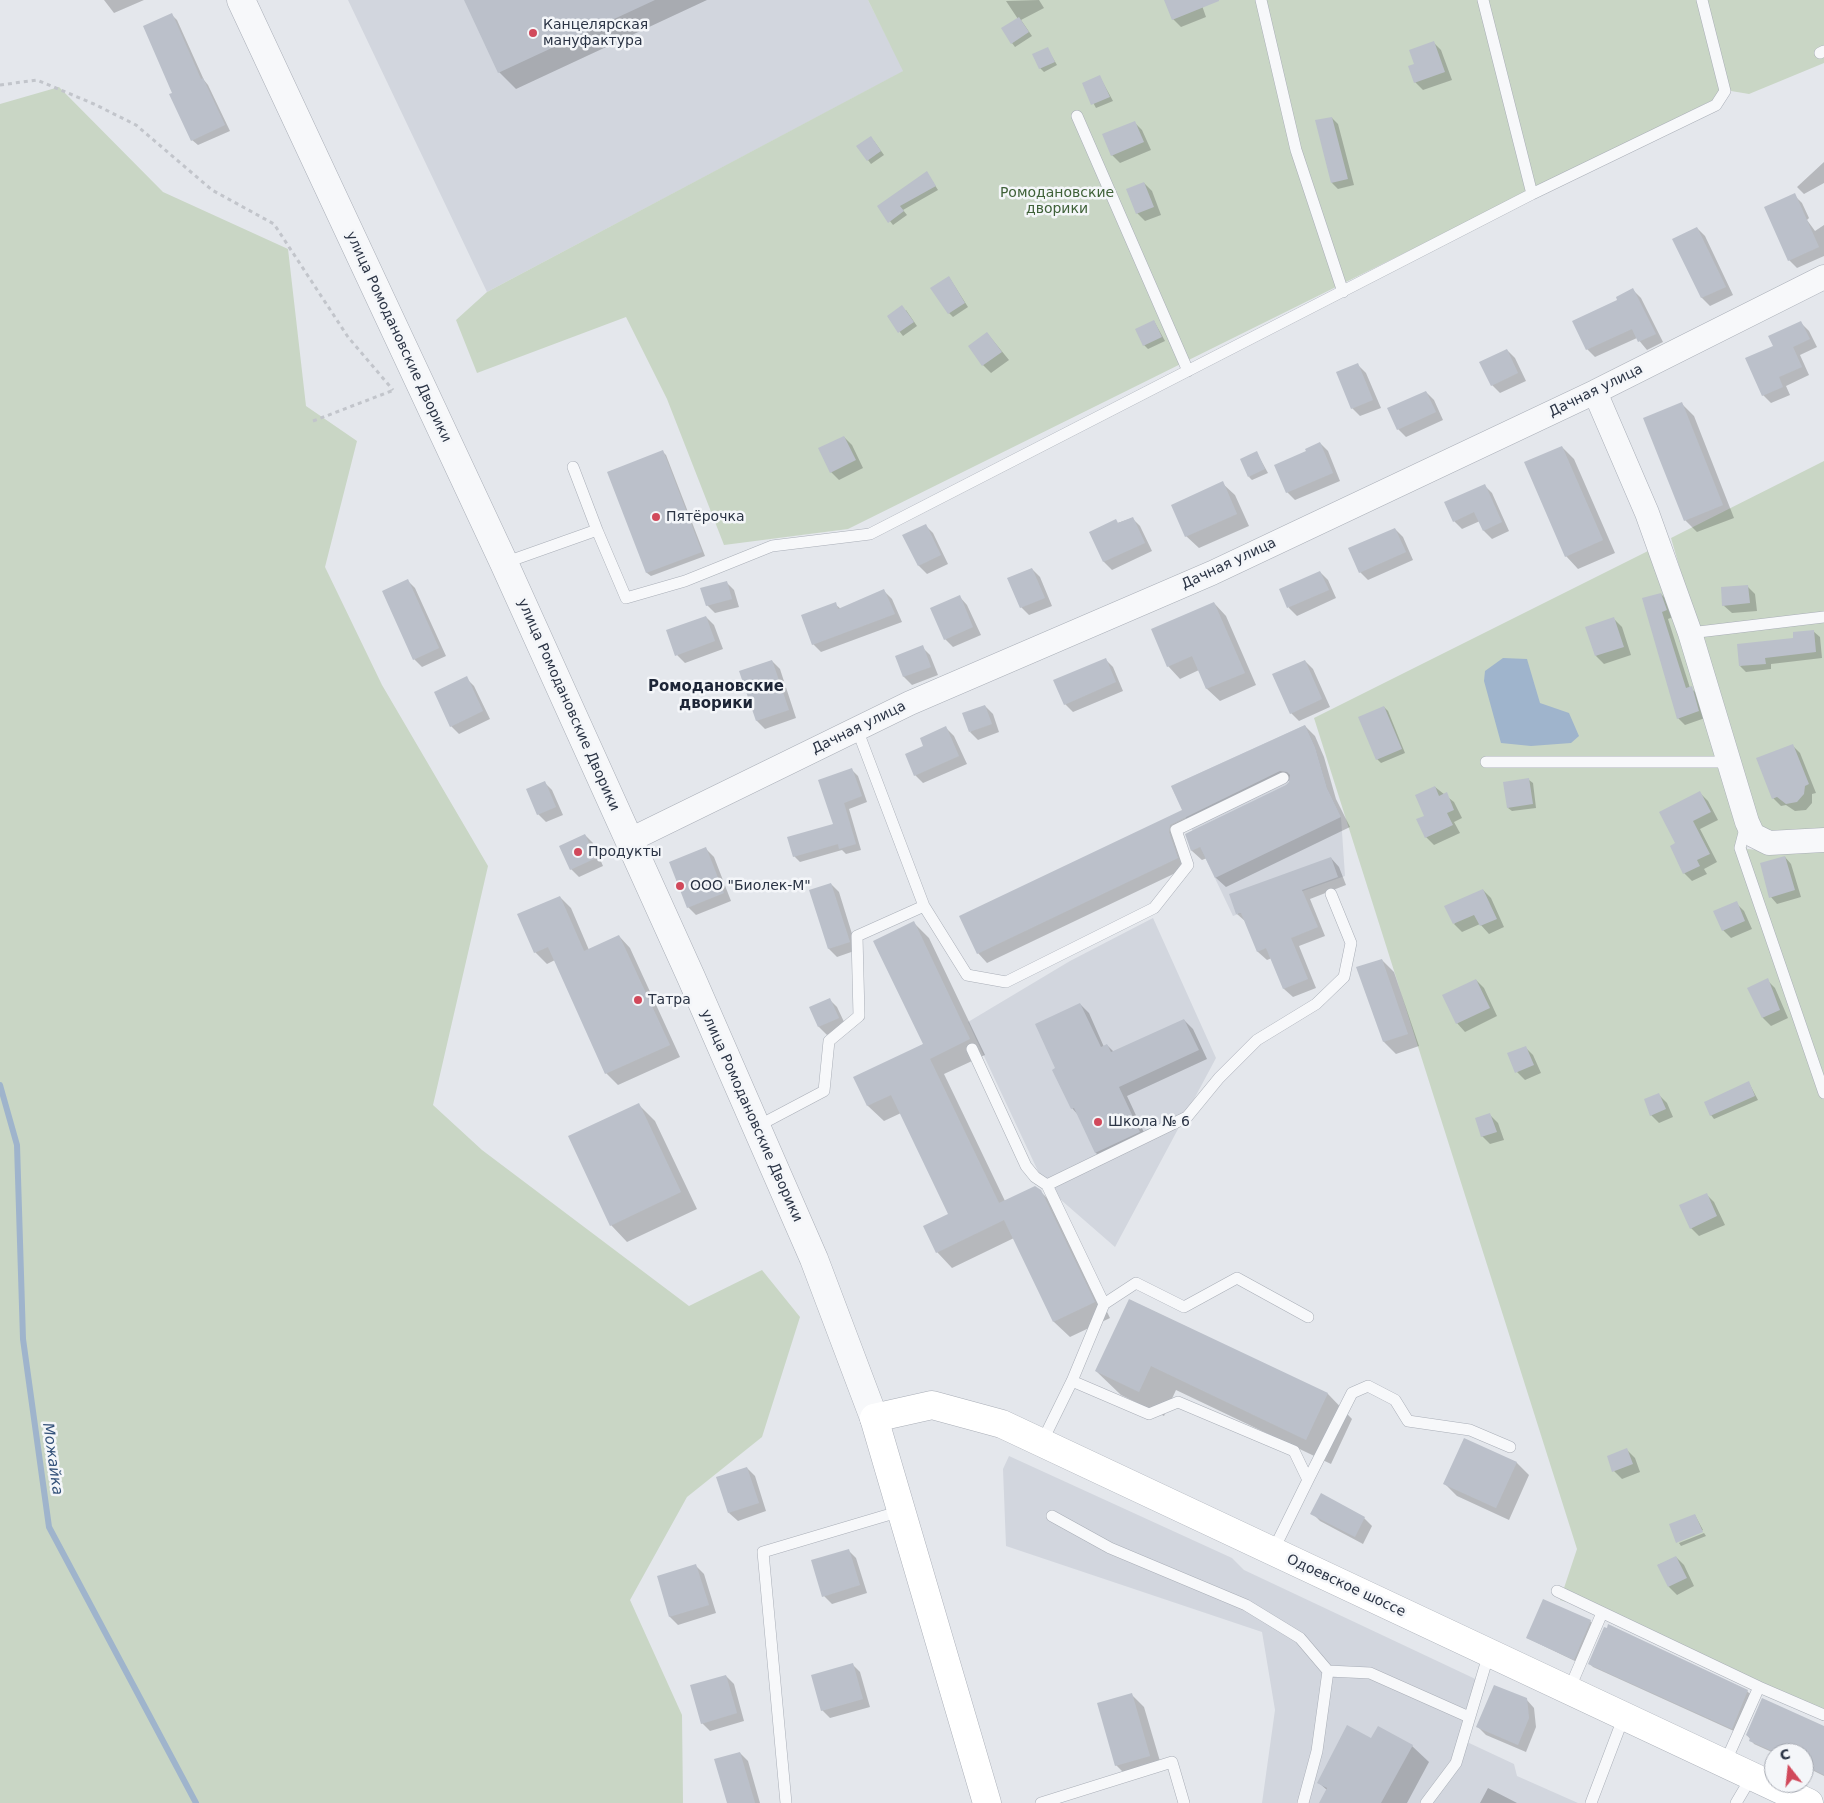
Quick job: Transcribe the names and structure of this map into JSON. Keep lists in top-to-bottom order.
{
  "streets": {
    "main road": ["Одоевское шоссе"],
    "street": ["улица Ромодановские Дворики", "Дачная улица"]
  },
  "crossings": [
    ["улица Ромодановские Дворики", "Дачная улица"],
    ["улица Ромодановские Дворики", "Одоевское шоссе"]
  ],
  "districts": ["Ромодановские дворики"],
  "water": ["Можайка"],
  "parks": ["Ромодановские дворики"],
  "places": [
    "Канцелярская мануфактура",
    "Пятёрочка",
    "Продукты",
    "ООО \"Биолек-М\"",
    "Татра",
    "Школа № 6"
  ],
  "north": "top"
}
